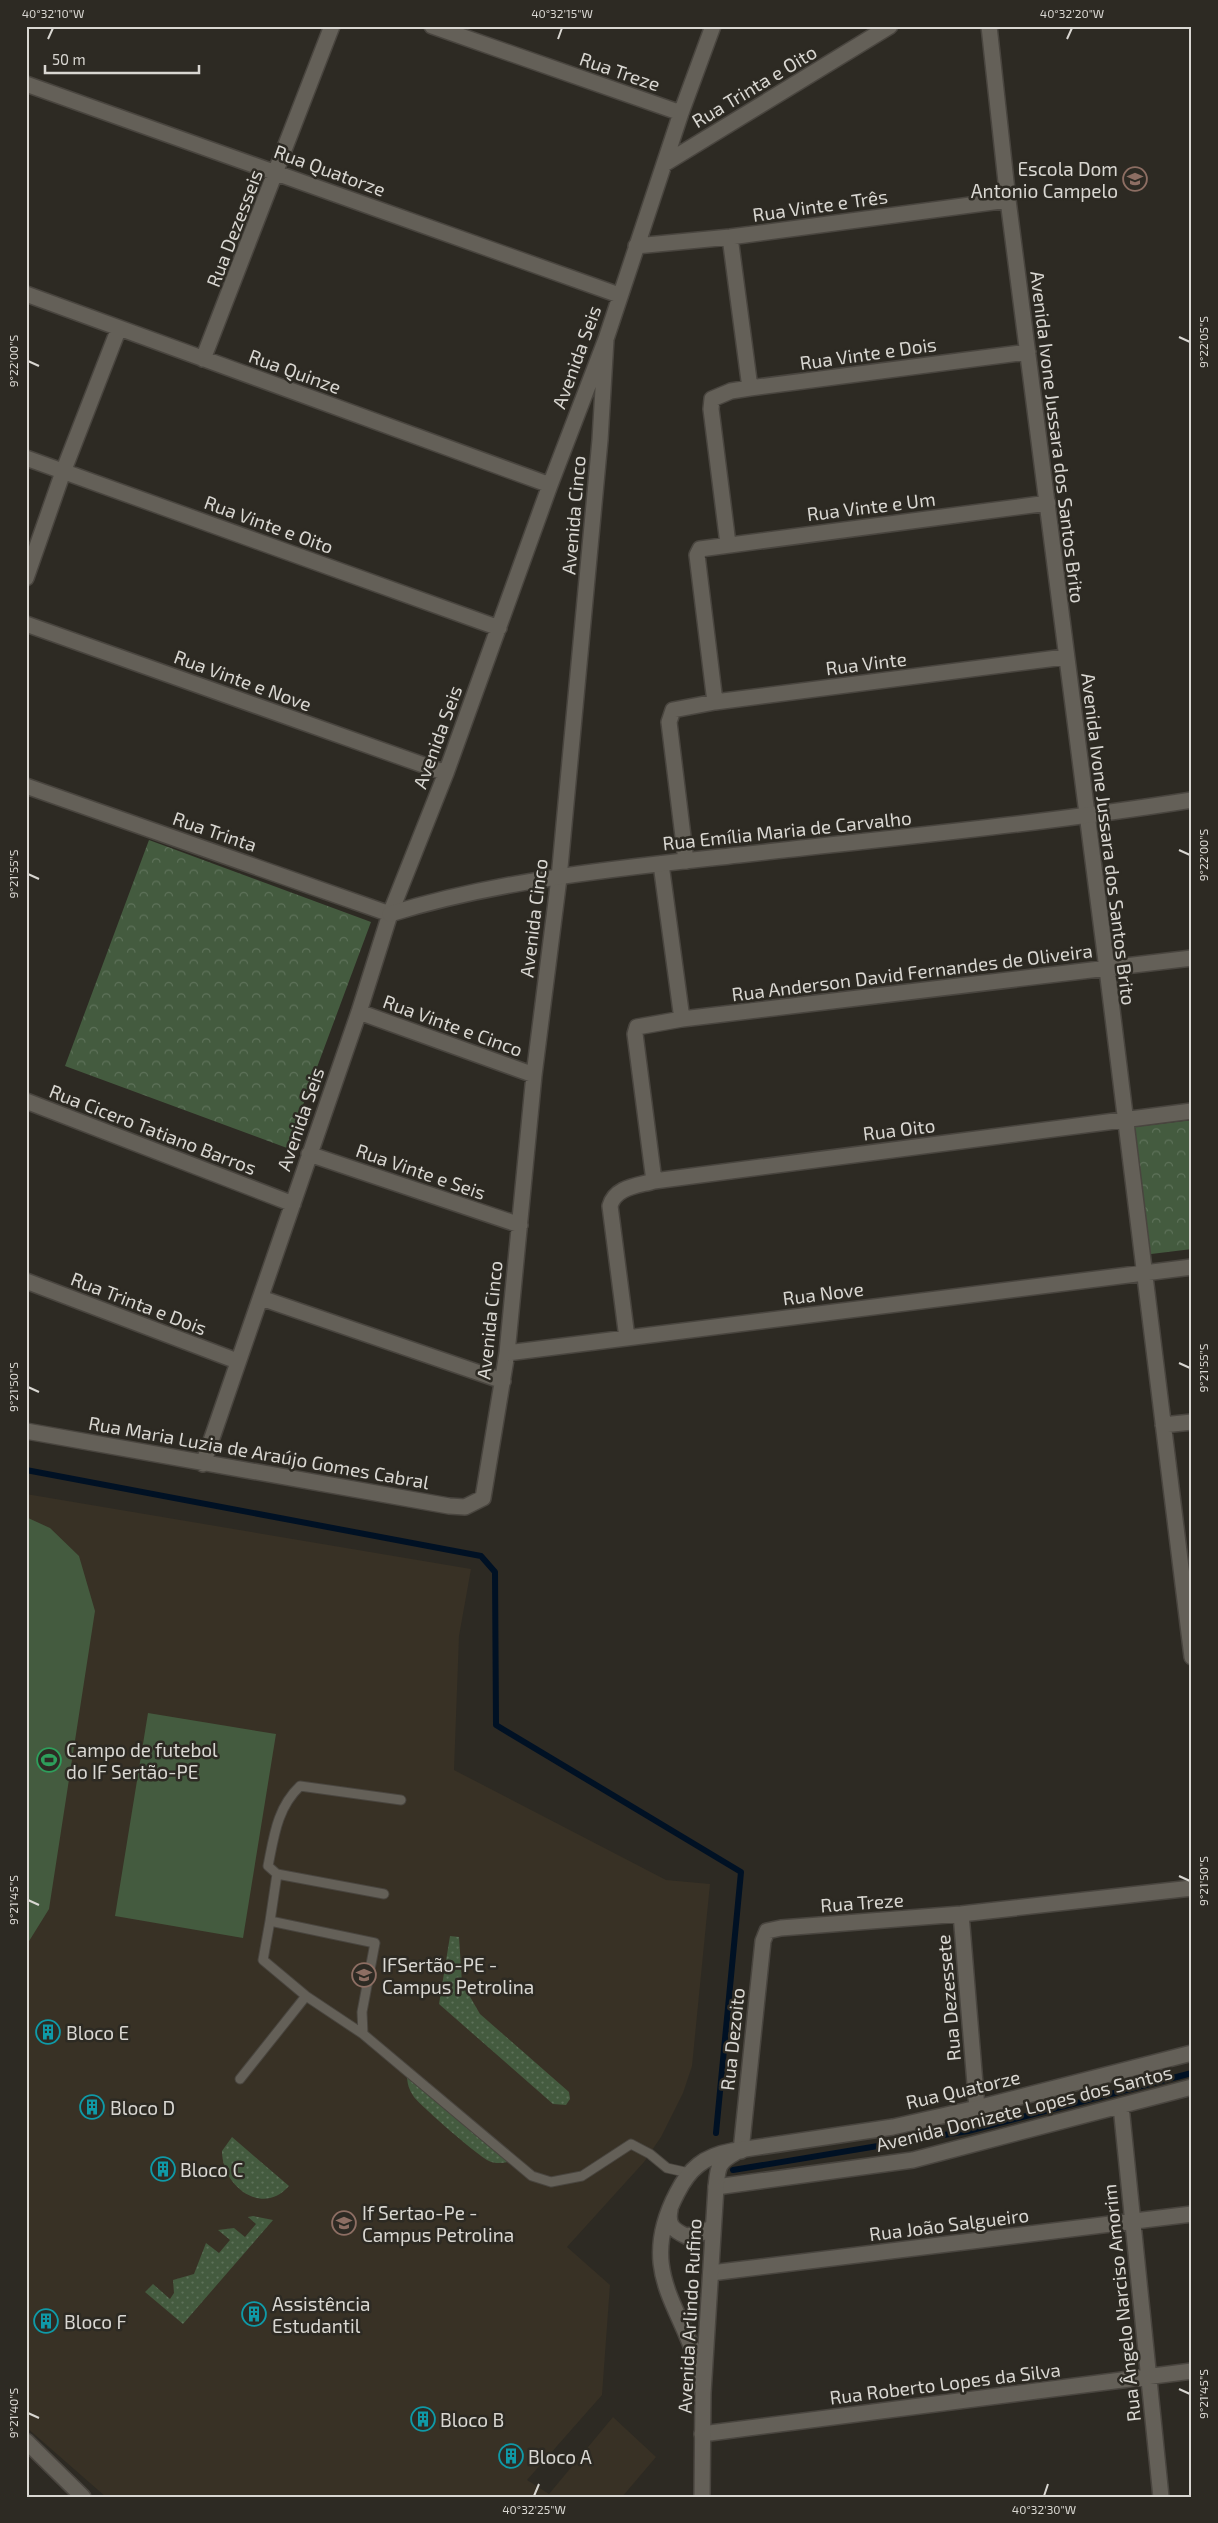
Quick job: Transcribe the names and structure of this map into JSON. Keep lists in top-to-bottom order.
{
  "streets": {
    "street": [
      "Rua Treze",
      "Rua Trinta e Oito",
      "Rua Quatorze",
      "Rua Vinte e Três",
      "Rua Dezesseis",
      "Rua Vinte e Dois",
      "Avenida Seis",
      "Rua Quinze",
      "Avenida Ivone Jussara dos Santos Brito",
      "Rua Vinte e Um",
      "Avenida Cinco",
      "Rua Vinte e Oito",
      "Rua Vinte",
      "Rua Vinte e Nove",
      "Rua Emília Maria de Carvalho",
      "Rua Trinta",
      "Rua Anderson David Fernandes de Oliveira",
      "Rua Vinte e Cinco",
      "Rua Cicero Tatiano Barros",
      "Rua Oito",
      "Rua Vinte e Seis",
      "Rua Nove",
      "Rua Trinta e Dois",
      "Rua Maria Luzia de Araújo Gomes Cabral",
      "Rua Dezessete",
      "Rua Dezoito",
      "Avenida Donizete Lopes dos Santos",
      "Rua João Salgueiro",
      "Rua Ângelo Narciso Amorim",
      "Avenida Arlindo Rufino",
      "Rua Roberto Lopes da Silva"
    ]
  },
  "crossings": [
    ["Rua Treze", "Avenida Seis"],
    ["Rua Treze", "Rua Dezessete"],
    ["Rua Treze", "Rua Dezoito"],
    ["Rua Trinta e Oito", "Avenida Seis"],
    ["Rua Quatorze", "Rua Dezesseis"],
    ["Rua Quatorze", "Avenida Seis"],
    ["Rua Quatorze", "Rua Dezessete"],
    ["Rua Quatorze", "Rua Dezoito"],
    ["Rua Quatorze", "Avenida Arlindo Rufino"],
    ["Rua Vinte e Três", "Avenida Seis"],
    ["Rua Vinte e Três", "Avenida Ivone Jussara dos Santos Brito"],
    ["Rua Dezesseis", "Rua Quinze"],
    ["Rua Vinte e Dois", "Avenida Ivone Jussara dos Santos Brito"],
    ["Rua Vinte e Dois", "Rua Vinte e Um"],
    ["Avenida Seis", "Rua Quinze"],
    ["Avenida Seis", "Avenida Cinco"],
    ["Avenida Seis", "Rua Vinte e Oito"],
    ["Avenida Seis", "Rua Vinte e Nove"],
    ["Avenida Seis", "Rua Emília Maria de Carvalho"],
    ["Avenida Seis", "Rua Trinta"],
    ["Avenida Seis", "Rua Vinte e Cinco"],
    ["Avenida Seis", "Rua Cicero Tatiano Barros"],
    ["Avenida Seis", "Rua Vinte e Seis"],
    ["Avenida Seis", "Rua Trinta e Dois"],
    ["Avenida Seis", "Rua Maria Luzia de Araújo Gomes Cabral"],
    ["Avenida Ivone Jussara dos Santos Brito", "Rua Vinte e Um"],
    ["Avenida Ivone Jussara dos Santos Brito", "Rua Vinte"],
    ["Avenida Ivone Jussara dos Santos Brito", "Rua Emília Maria de Carvalho"],
    ["Avenida Ivone Jussara dos Santos Brito", "Rua Anderson David Fernandes de Oliveira"],
    ["Avenida Ivone Jussara dos Santos Brito", "Rua Oito"],
    ["Avenida Ivone Jussara dos Santos Brito", "Rua Nove"],
    ["Rua Vinte e Um", "Rua Vinte"],
    ["Avenida Cinco", "Rua Emília Maria de Carvalho"],
    ["Avenida Cinco", "Rua Vinte e Cinco"],
    ["Avenida Cinco", "Rua Vinte e Seis"],
    ["Avenida Cinco", "Rua Nove"],
    ["Avenida Cinco", "Rua Maria Luzia de Araújo Gomes Cabral"],
    ["Rua Vinte", "Rua Emília Maria de Carvalho"],
    ["Rua Emília Maria de Carvalho", "Rua Trinta"],
    ["Rua Anderson David Fernandes de Oliveira", "Rua Oito"],
    ["Rua Oito", "Rua Nove"],
    ["Rua Dezoito", "Avenida Arlindo Rufino"],
    ["Avenida Donizete Lopes dos Santos", "Rua Ângelo Narciso Amorim"],
    ["Avenida Donizete Lopes dos Santos", "Avenida Arlindo Rufino"],
    ["Rua João Salgueiro", "Rua Ângelo Narciso Amorim"],
    ["Rua João Salgueiro", "Avenida Arlindo Rufino"],
    ["Rua Ângelo Narciso Amorim", "Rua Roberto Lopes da Silva"],
    ["Avenida Arlindo Rufino", "Rua Roberto Lopes da Silva"]
  ],
  "places": {
    "school or university": ["Escola Dom Antonio Campelo", "IFSertão-PE - Campus Petrolina", "If Sertao-Pe - Campus Petrolina"],
    "sports": ["Campo de futebol do IF Sertão-PE"],
    "building": [
      "Bloco E",
      "Bloco D",
      "Bloco C",
      "Assistência Estudantil",
      "Bloco F",
      "Bloco B",
      "Bloco A"
    ]
  },
  "scale_bar": "50 m",
  "coordinates": [
    "40°32'10\"W",
    "40°32'15\"W",
    "40°32'20\"W",
    "9°22'05\"S",
    "9°22'00\"S",
    "9°21'55\"S",
    "9°21'50\"S",
    "9°21'45\"S",
    "9°21'40\"S",
    "40°32'25\"W",
    "40°32'30\"W"
  ]
}
